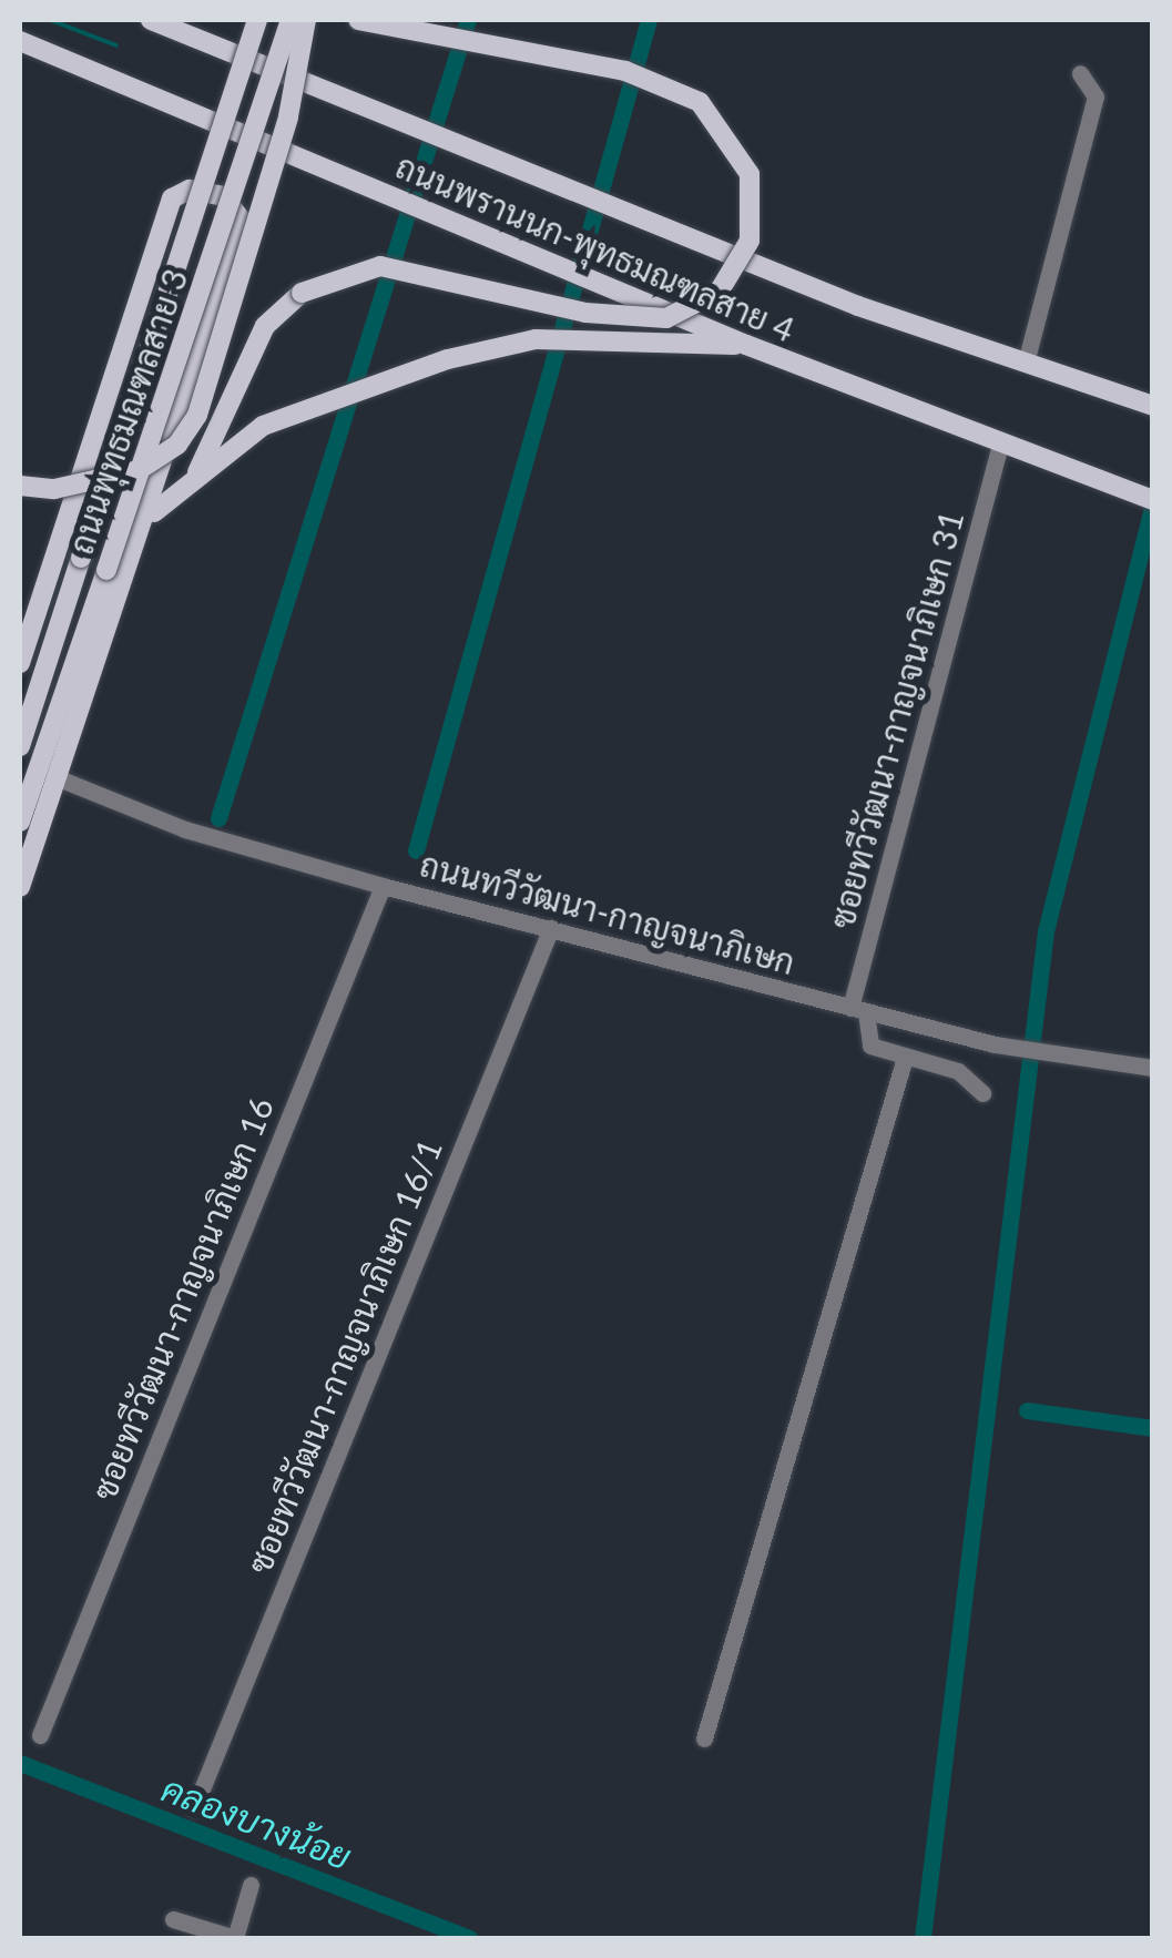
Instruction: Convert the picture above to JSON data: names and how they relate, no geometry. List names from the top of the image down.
{
  "streets": {
    "main road": ["ถนนพรานนก-พุทธมณฑลสาย 4", "ถนนพุทธมณฑลสาย 3"],
    "street": [
      "ซอยทวีวัฒนา-กาญจนาภิเษก 31",
      "ถนนทวีวัฒนา-กาญจนาภิเษก",
      "ซอยทวีวัฒนา-กาญจนาภิเษก 16",
      "ซอยทวีวัฒนา-กาญจนาภิเษก 16/1"
    ]
  },
  "crossings": [
    ["ถนนพรานนก-พุทธมณฑลสาย 4", "ซอยทวีวัฒนา-กาญจนาภิเษก 31"],
    ["ซอยทวีวัฒนา-กาญจนาภิเษก 31", "ถนนทวีวัฒนา-กาญจนาภิเษก"],
    ["ถนนทวีวัฒนา-กาญจนาภิเษก", "ซอยทวีวัฒนา-กาญจนาภิเษก 16"],
    ["ถนนทวีวัฒนา-กาญจนาภิเษก", "ซอยทวีวัฒนา-กาญจนาภิเษก 16/1"]
  ],
  "water": ["คลองบางน้อย"]
}
